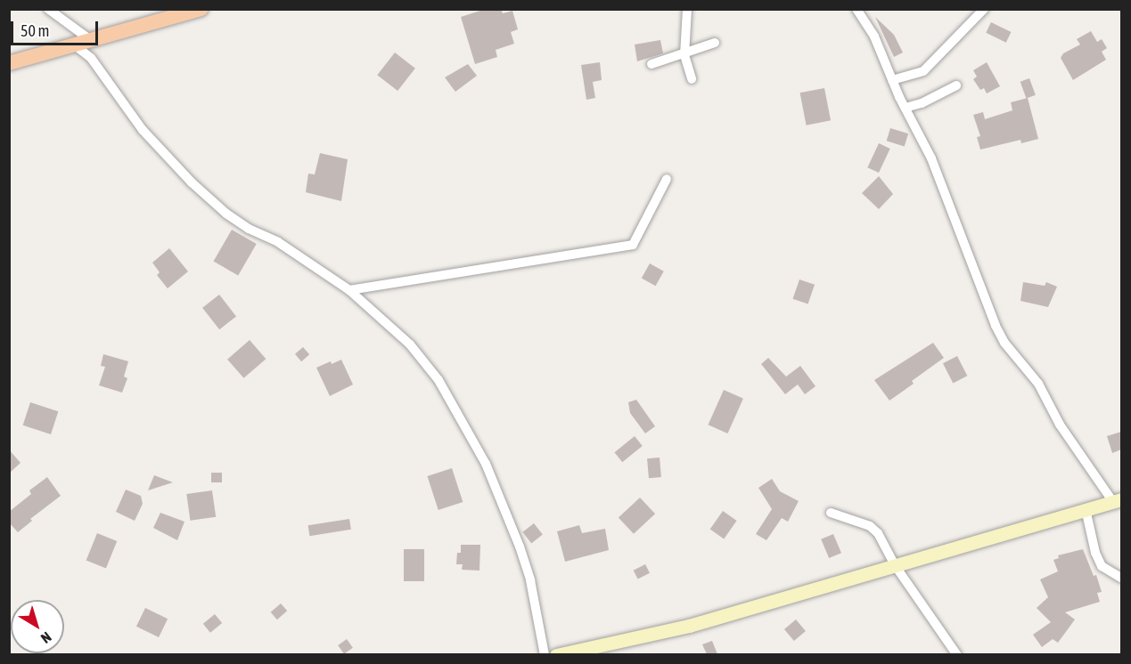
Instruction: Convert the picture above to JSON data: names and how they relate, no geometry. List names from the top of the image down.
{
  "scale_bar": "50 m",
  "north": "bottom right"
}
